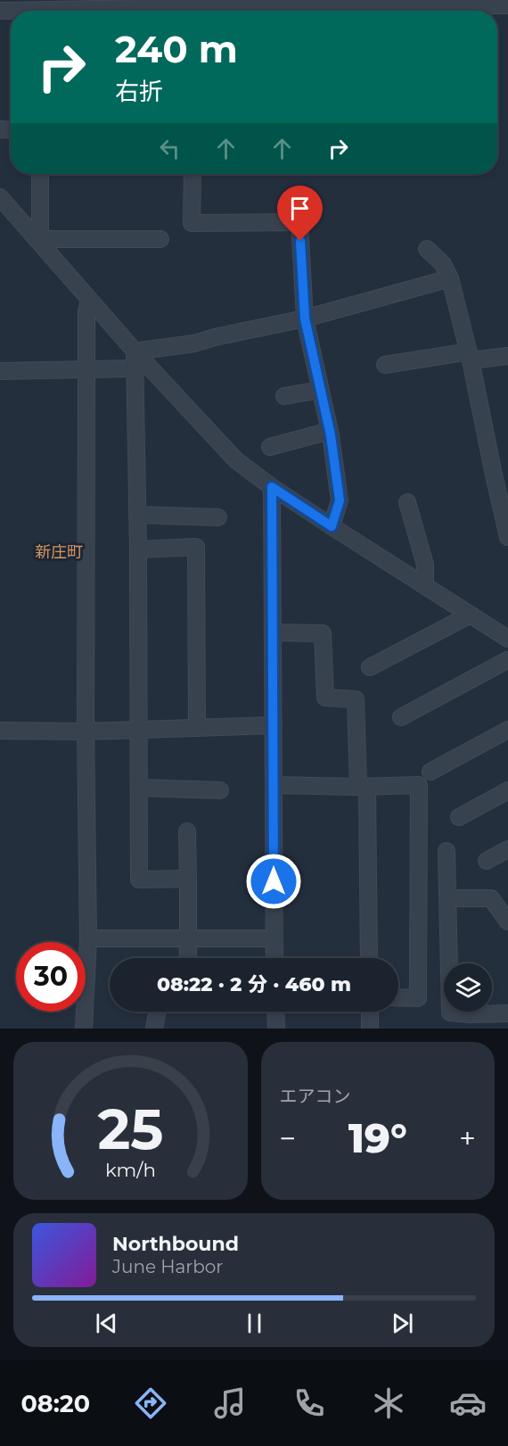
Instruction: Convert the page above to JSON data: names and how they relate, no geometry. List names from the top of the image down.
{
  "districts": ["新庄町"],
  "page": {
    "turn": ["240 m", "右折"],
    "limit": "30",
    "trip": "08:22 · 2 分 · 460 m",
    "tile": "エアコン",
    "heat": ["−", "19°", "+"],
    "song": ["Northbound", "June Harbor"],
    "tabs": "08:20",
    "gauge": ["25", "km/h"]
  }
}
